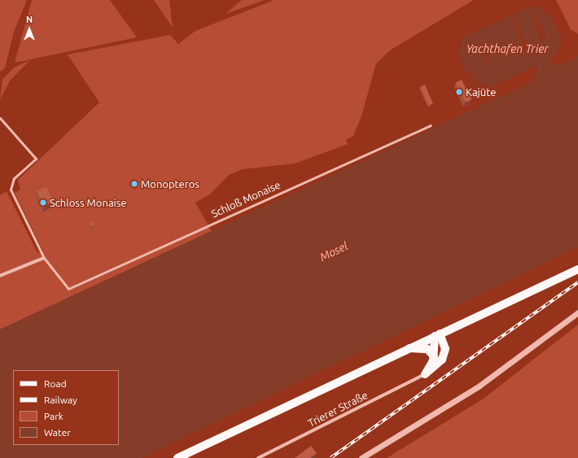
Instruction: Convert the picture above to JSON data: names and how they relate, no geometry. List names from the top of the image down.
{
  "streets": {
    "street": ["Trierer Straße"],
    "lane": ["Schloß Monaise"]
  },
  "water": ["Yachthafen Trier", "Mosel"],
  "places": ["Kajüte", "Monopteros", "Schloss Monaise"],
  "legend": [
    "Road",
    "Railway",
    "Park",
    "Water"
  ],
  "north": "top"
}
